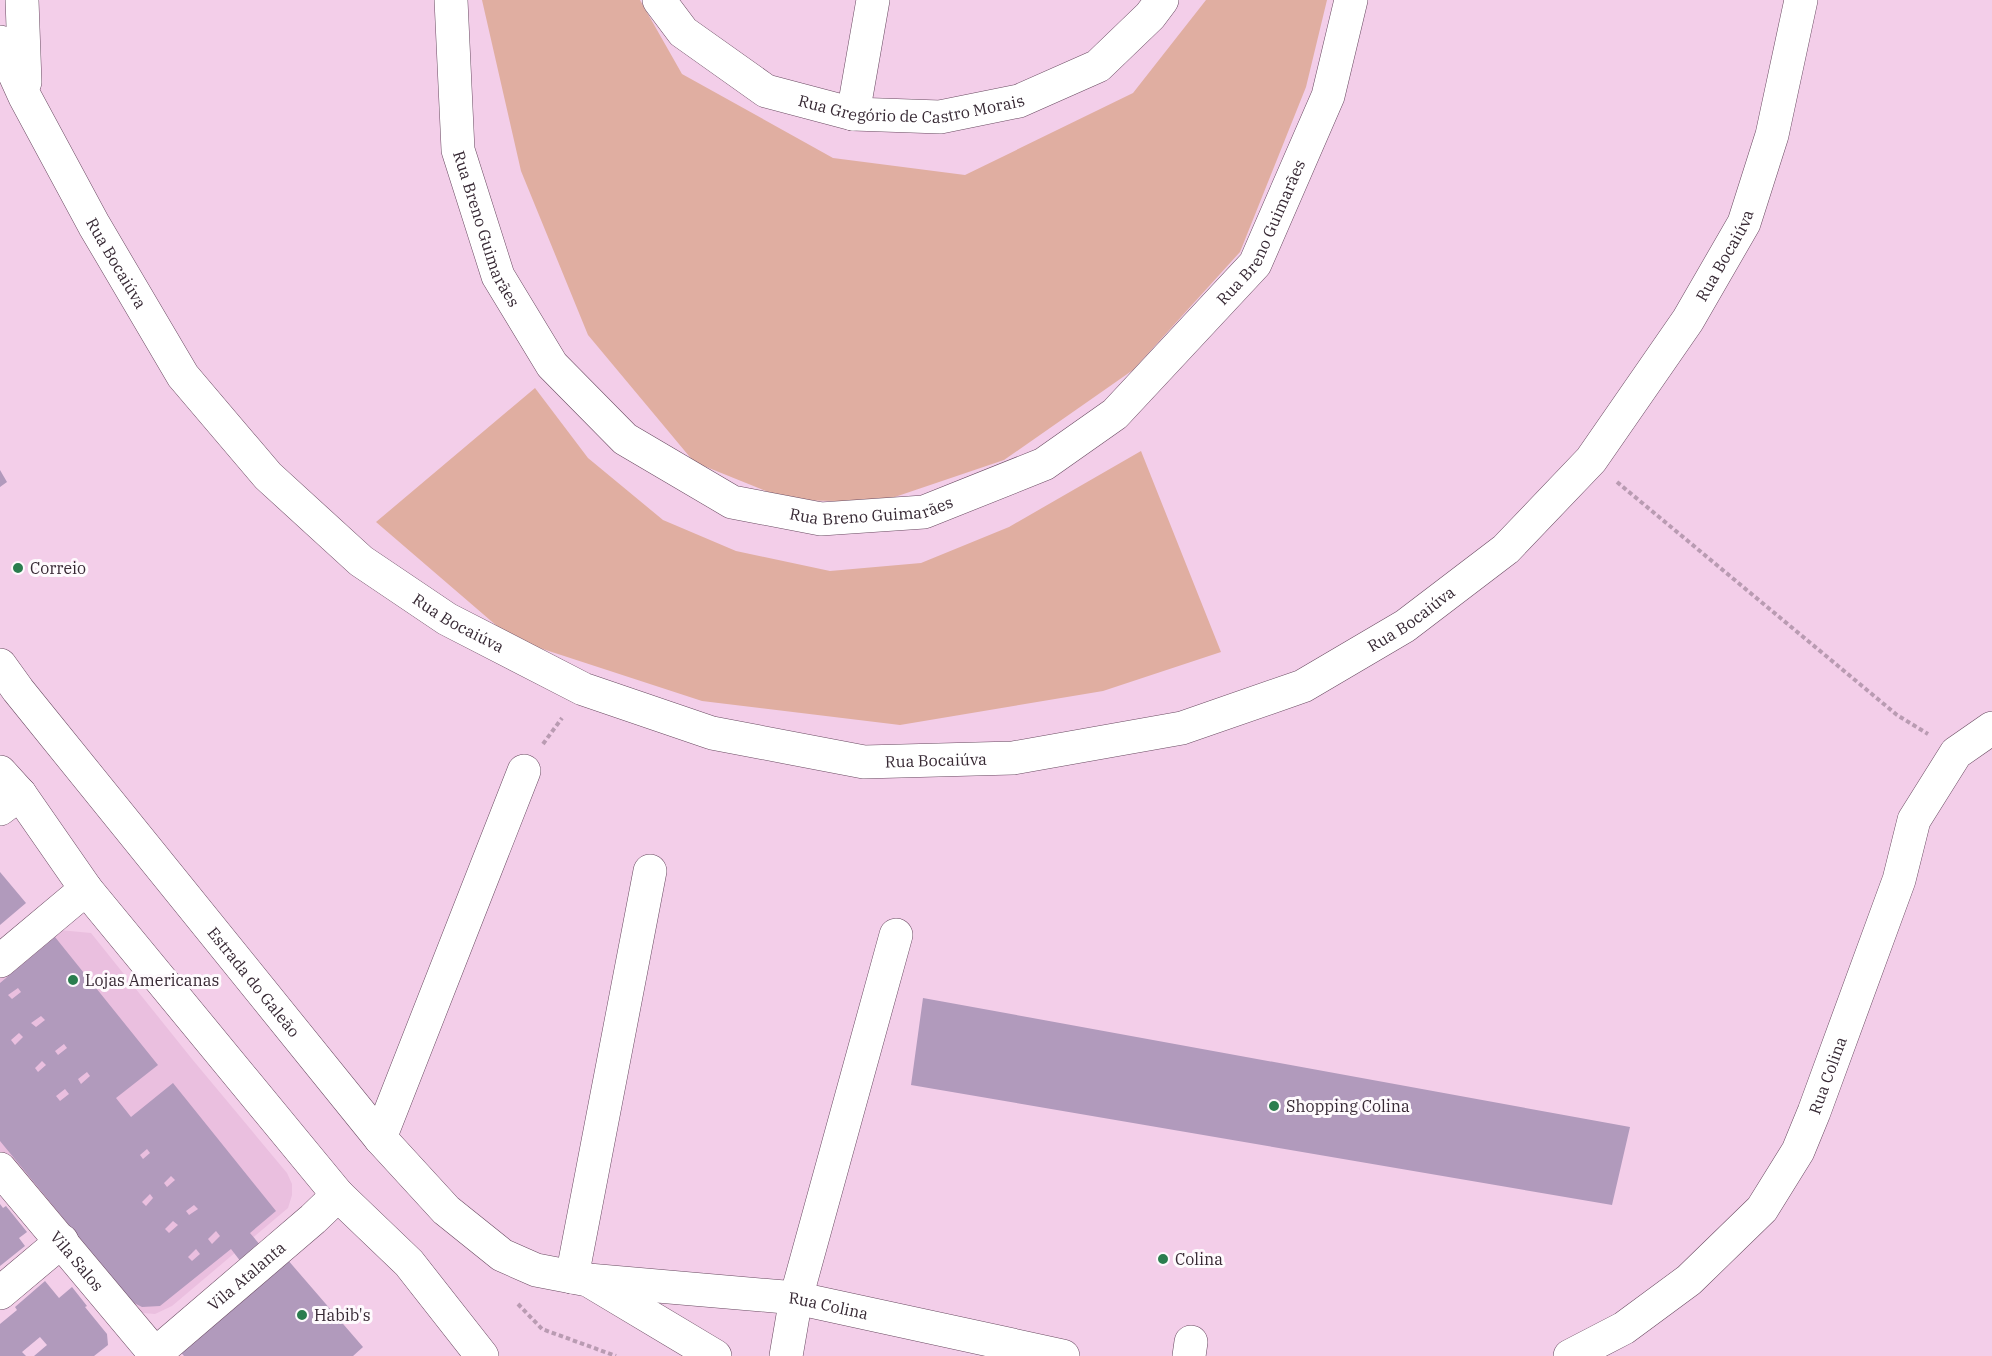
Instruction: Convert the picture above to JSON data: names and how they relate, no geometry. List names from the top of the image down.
{
  "streets": {
    "street": [
      "Rua Gregório de Castro Morais",
      "Rua Breno Guimarães",
      "Rua Bocaiúva",
      "Estrada do Galeão",
      "Rua Colina",
      "Vila Salos",
      "Vila Atalanta"
    ]
  },
  "crossings": [
    ["Estrada do Galeão", "Rua Colina"],
    ["Vila Salos", "Vila Atalanta"]
  ],
  "places": [
    "Correio",
    "Lojas Americanas",
    "Shopping Colina",
    "Colina",
    "Habib's"
  ]
}
